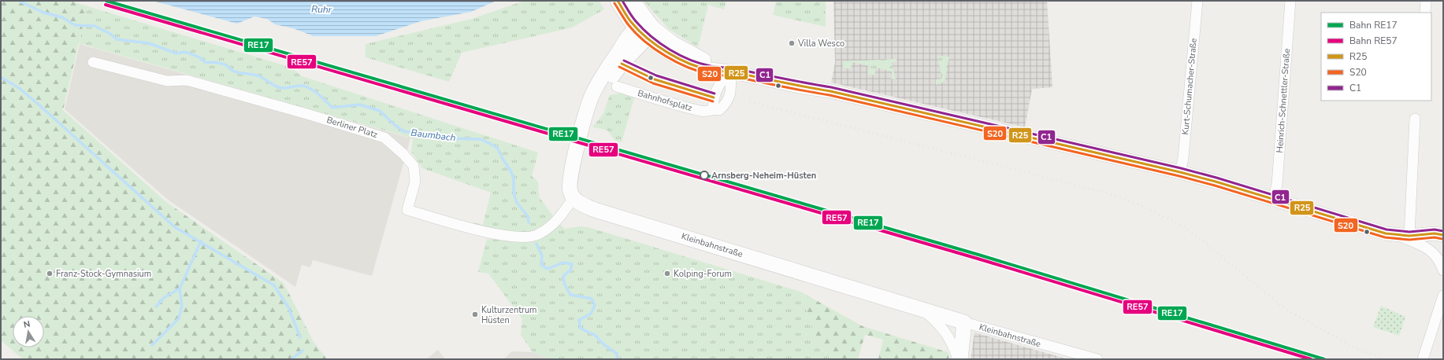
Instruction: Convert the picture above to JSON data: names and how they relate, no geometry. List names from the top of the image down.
{
  "streets": {
    "main road": ["Kleinbahnstraße"],
    "street": [
      "Kurt-Schumacher-Straße",
      "Bahnhofsplatz",
      "Heinrich-Schnettler-Straße",
      "Berliner Platz"
    ]
  },
  "crossings": [
    ["Berliner Platz", "Kleinbahnstraße"]
  ],
  "water": ["Ruhr", "Baumbach"],
  "places": [
    "Villa Wesco",
    "Arnsberg-Neheim-Hüsten",
    "Franz-Stock-Gymnasium",
    "Kolping-Forum",
    "Kulturzentrum Hüsten"
  ],
  "lines": [
    "rail line RE17",
    "transit line R25",
    "transit line C1",
    "transit line S20",
    "rail line RE57"
  ],
  "legend": [
    "Bahn RE17",
    "Bahn RE57",
    "R25",
    "S20",
    "C1"
  ],
  "north": "top"
}
